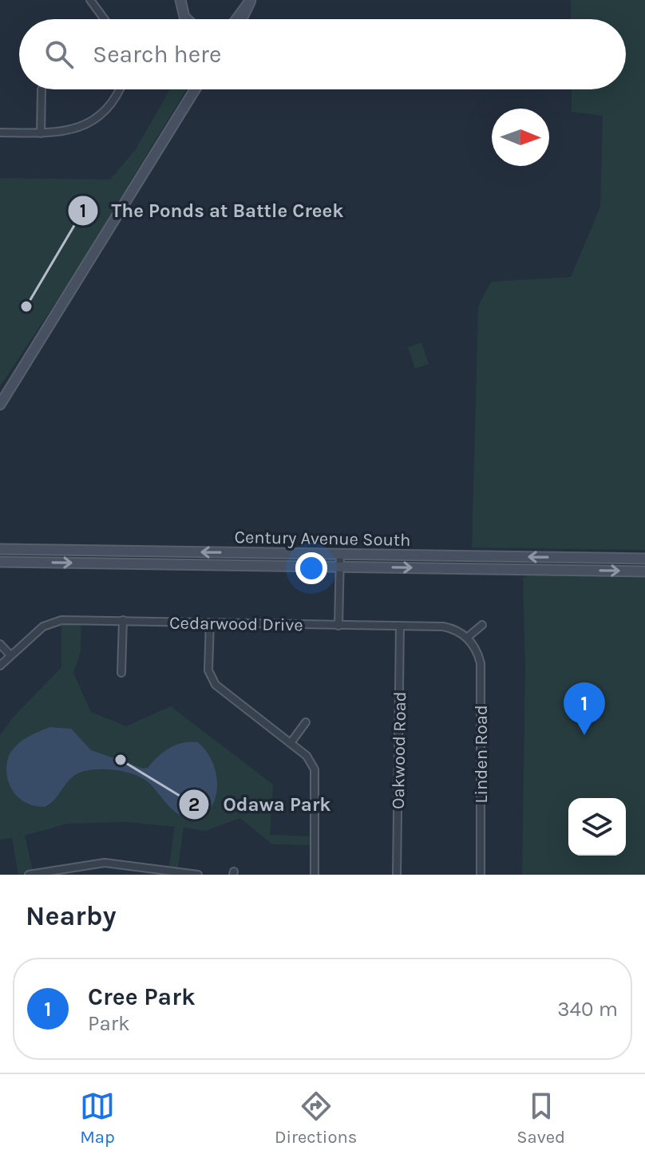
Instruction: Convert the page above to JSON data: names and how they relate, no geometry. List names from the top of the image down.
{
  "streets": {
    "main road": ["Century Avenue South"],
    "street": ["Cedarwood Drive", "Oakwood Road", "Linden Road"]
  },
  "crossings": [
    ["Cedarwood Drive", "Oakwood Road"],
    ["Cedarwood Drive", "Linden Road"]
  ],
  "places": ["The Ponds at Battle Creek", "Odawa Park"],
  "north": "right",
  "page": {
    "search": "Search here",
    "pins": "1",
    "heading": "Nearby",
    "list": [
      {
        "mark": "1",
        "name": "Cree Park",
        "note": "Park",
        "value": "340 m"
      }
    ],
    "nav": ["Map", "Directions", "Saved"]
  }
}
